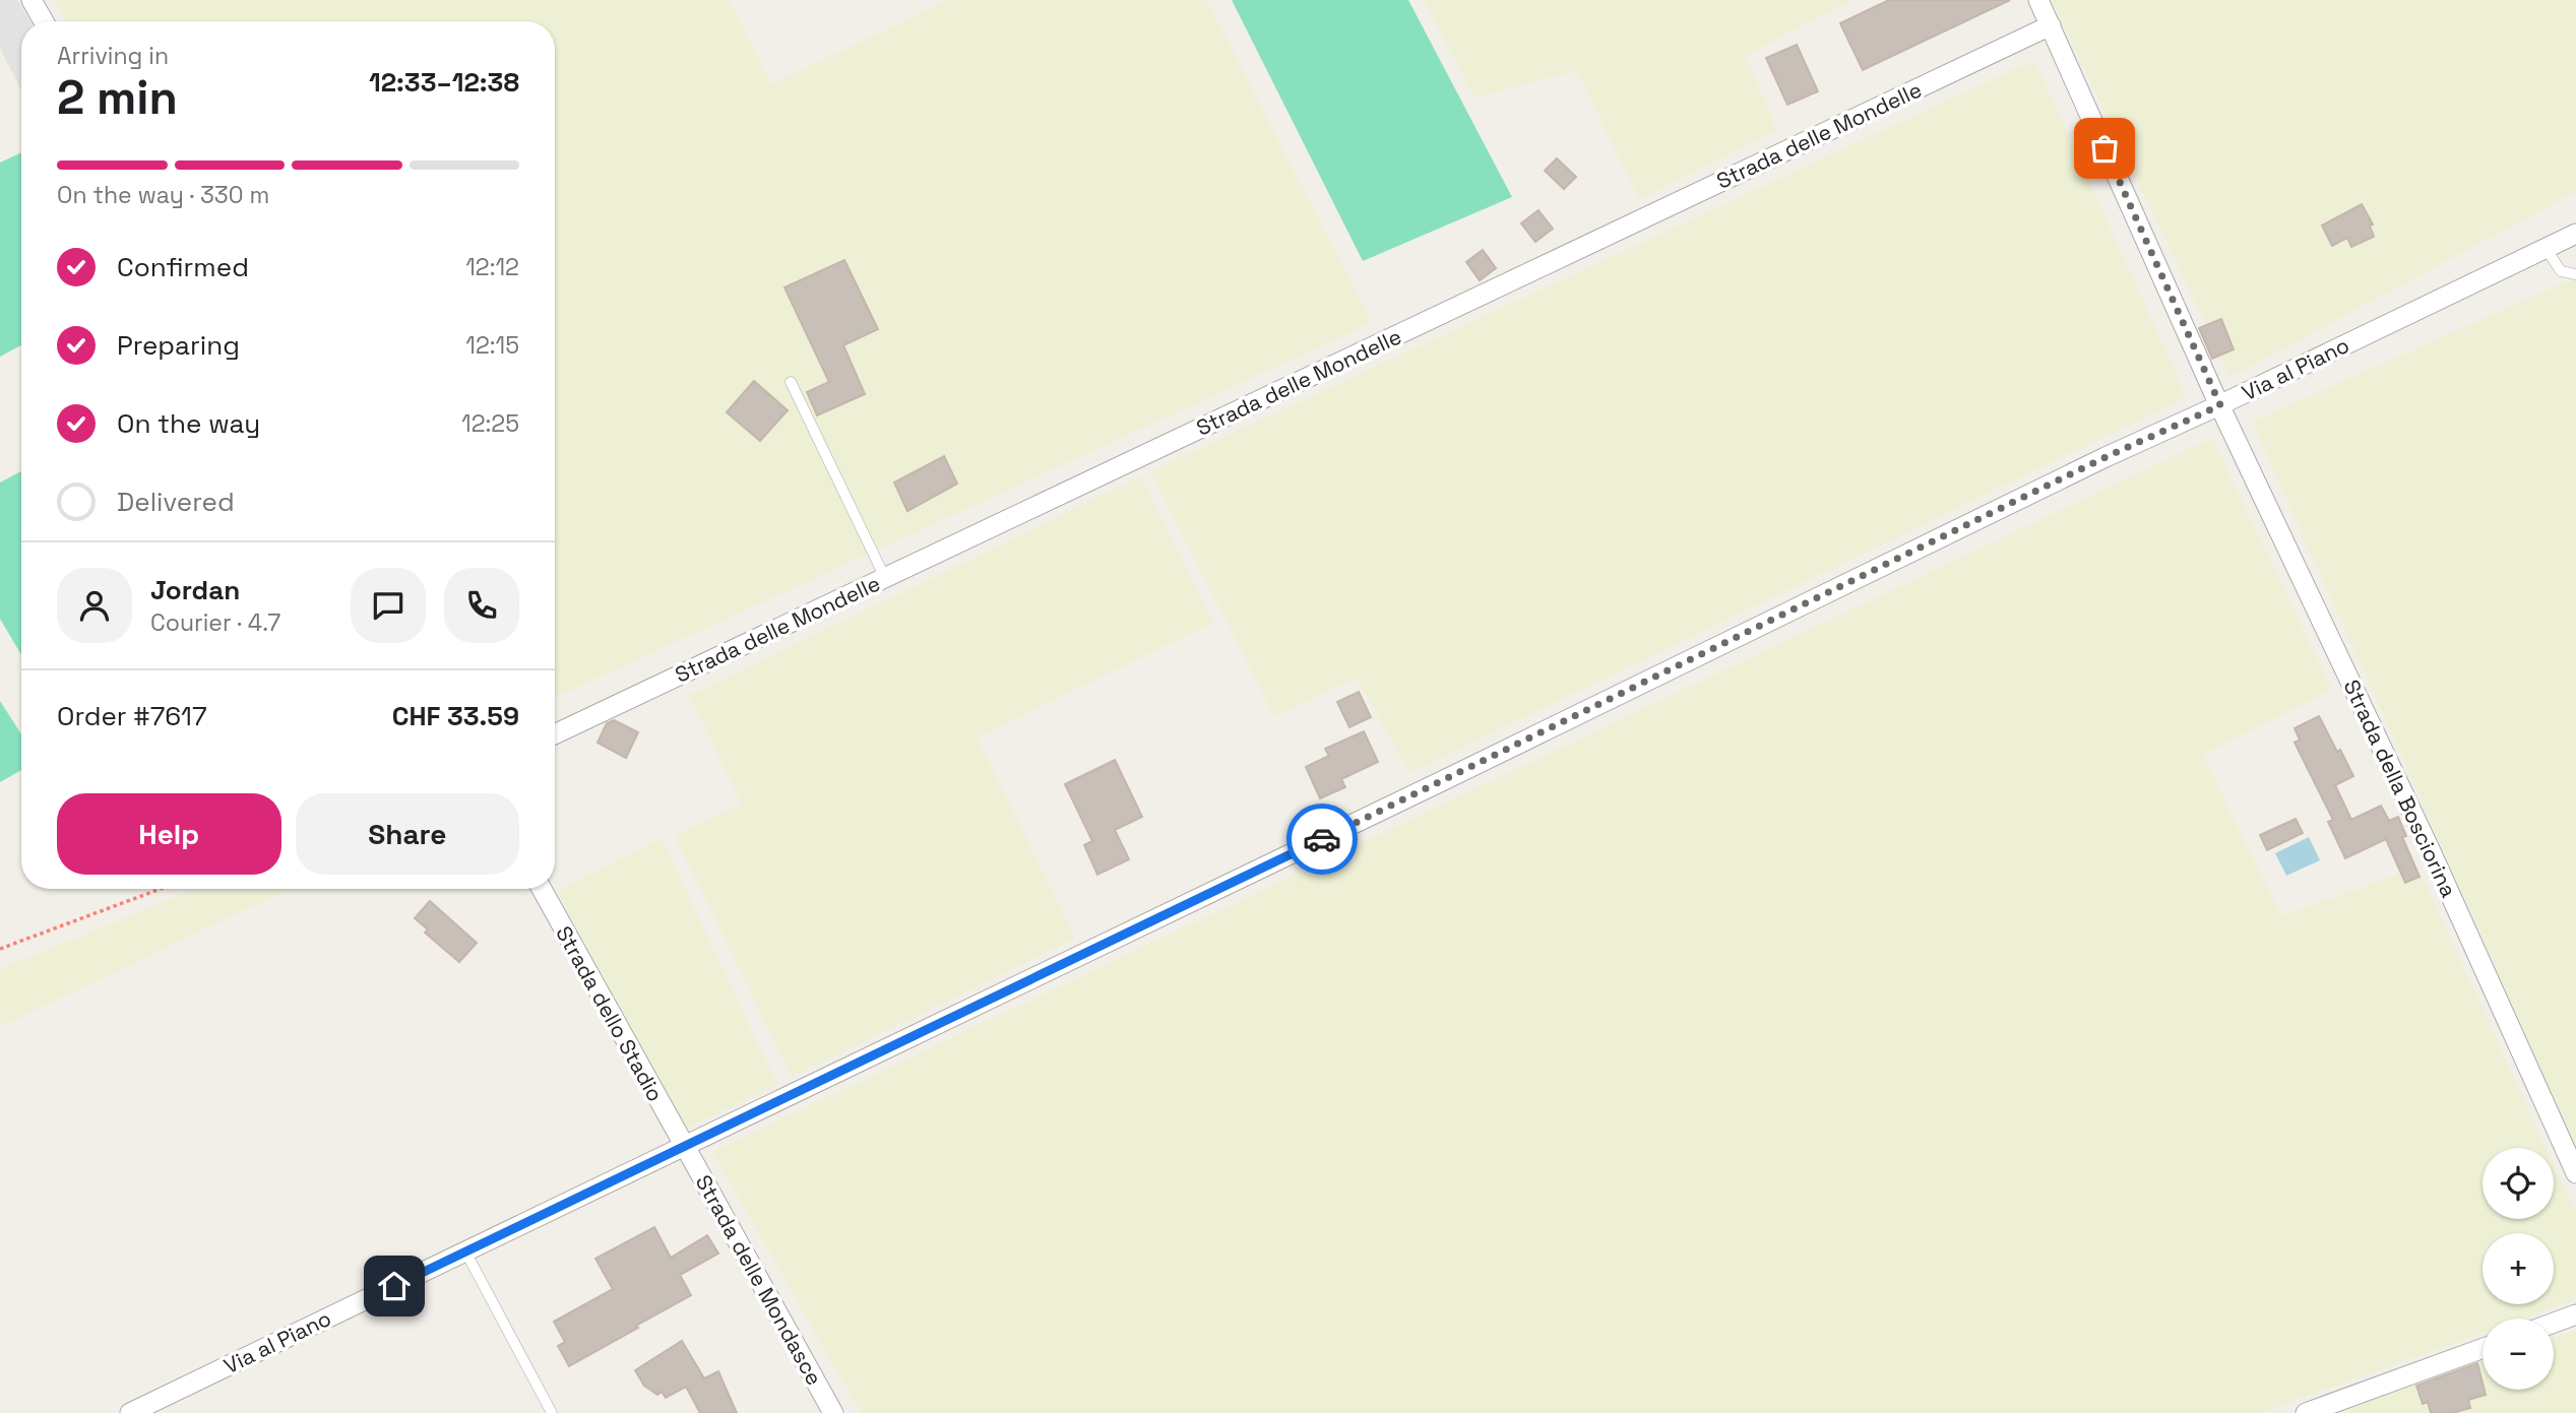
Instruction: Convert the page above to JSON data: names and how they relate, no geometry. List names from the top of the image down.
{
  "streets": {
    "street": [
      "Strada delle Mondelle",
      "Via al Piano",
      "Strada della Bosciorina",
      "Strada dello Stadio",
      "Strada delle Mondasce"
    ]
  },
  "crossings": [
    ["Strada delle Mondelle", "Strada della Bosciorina"],
    ["Via al Piano", "Strada della Bosciorina"],
    ["Via al Piano", "Strada dello Stadio"],
    ["Via al Piano", "Strada delle Mondasce"],
    ["Strada dello Stadio", "Strada delle Mondasce"]
  ],
  "page": {
    "heading": ["2 min", "Arriving in", "12:33–12:38"],
    "panel": [
      "Jordan",
      "Courier · 4.7",
      "Order #7617",
      "CHF 33.59"
    ],
    "bar": "On the way · 330 m",
    "list": [
      ["Confirmed", "12:12"],
      ["Preparing", "12:15"],
      ["On the way", "12:25"],
      "Delivered"
    ],
    "buttons": ["Help", "Share"],
    "map_buttons": ["+", "−"]
  }
}
